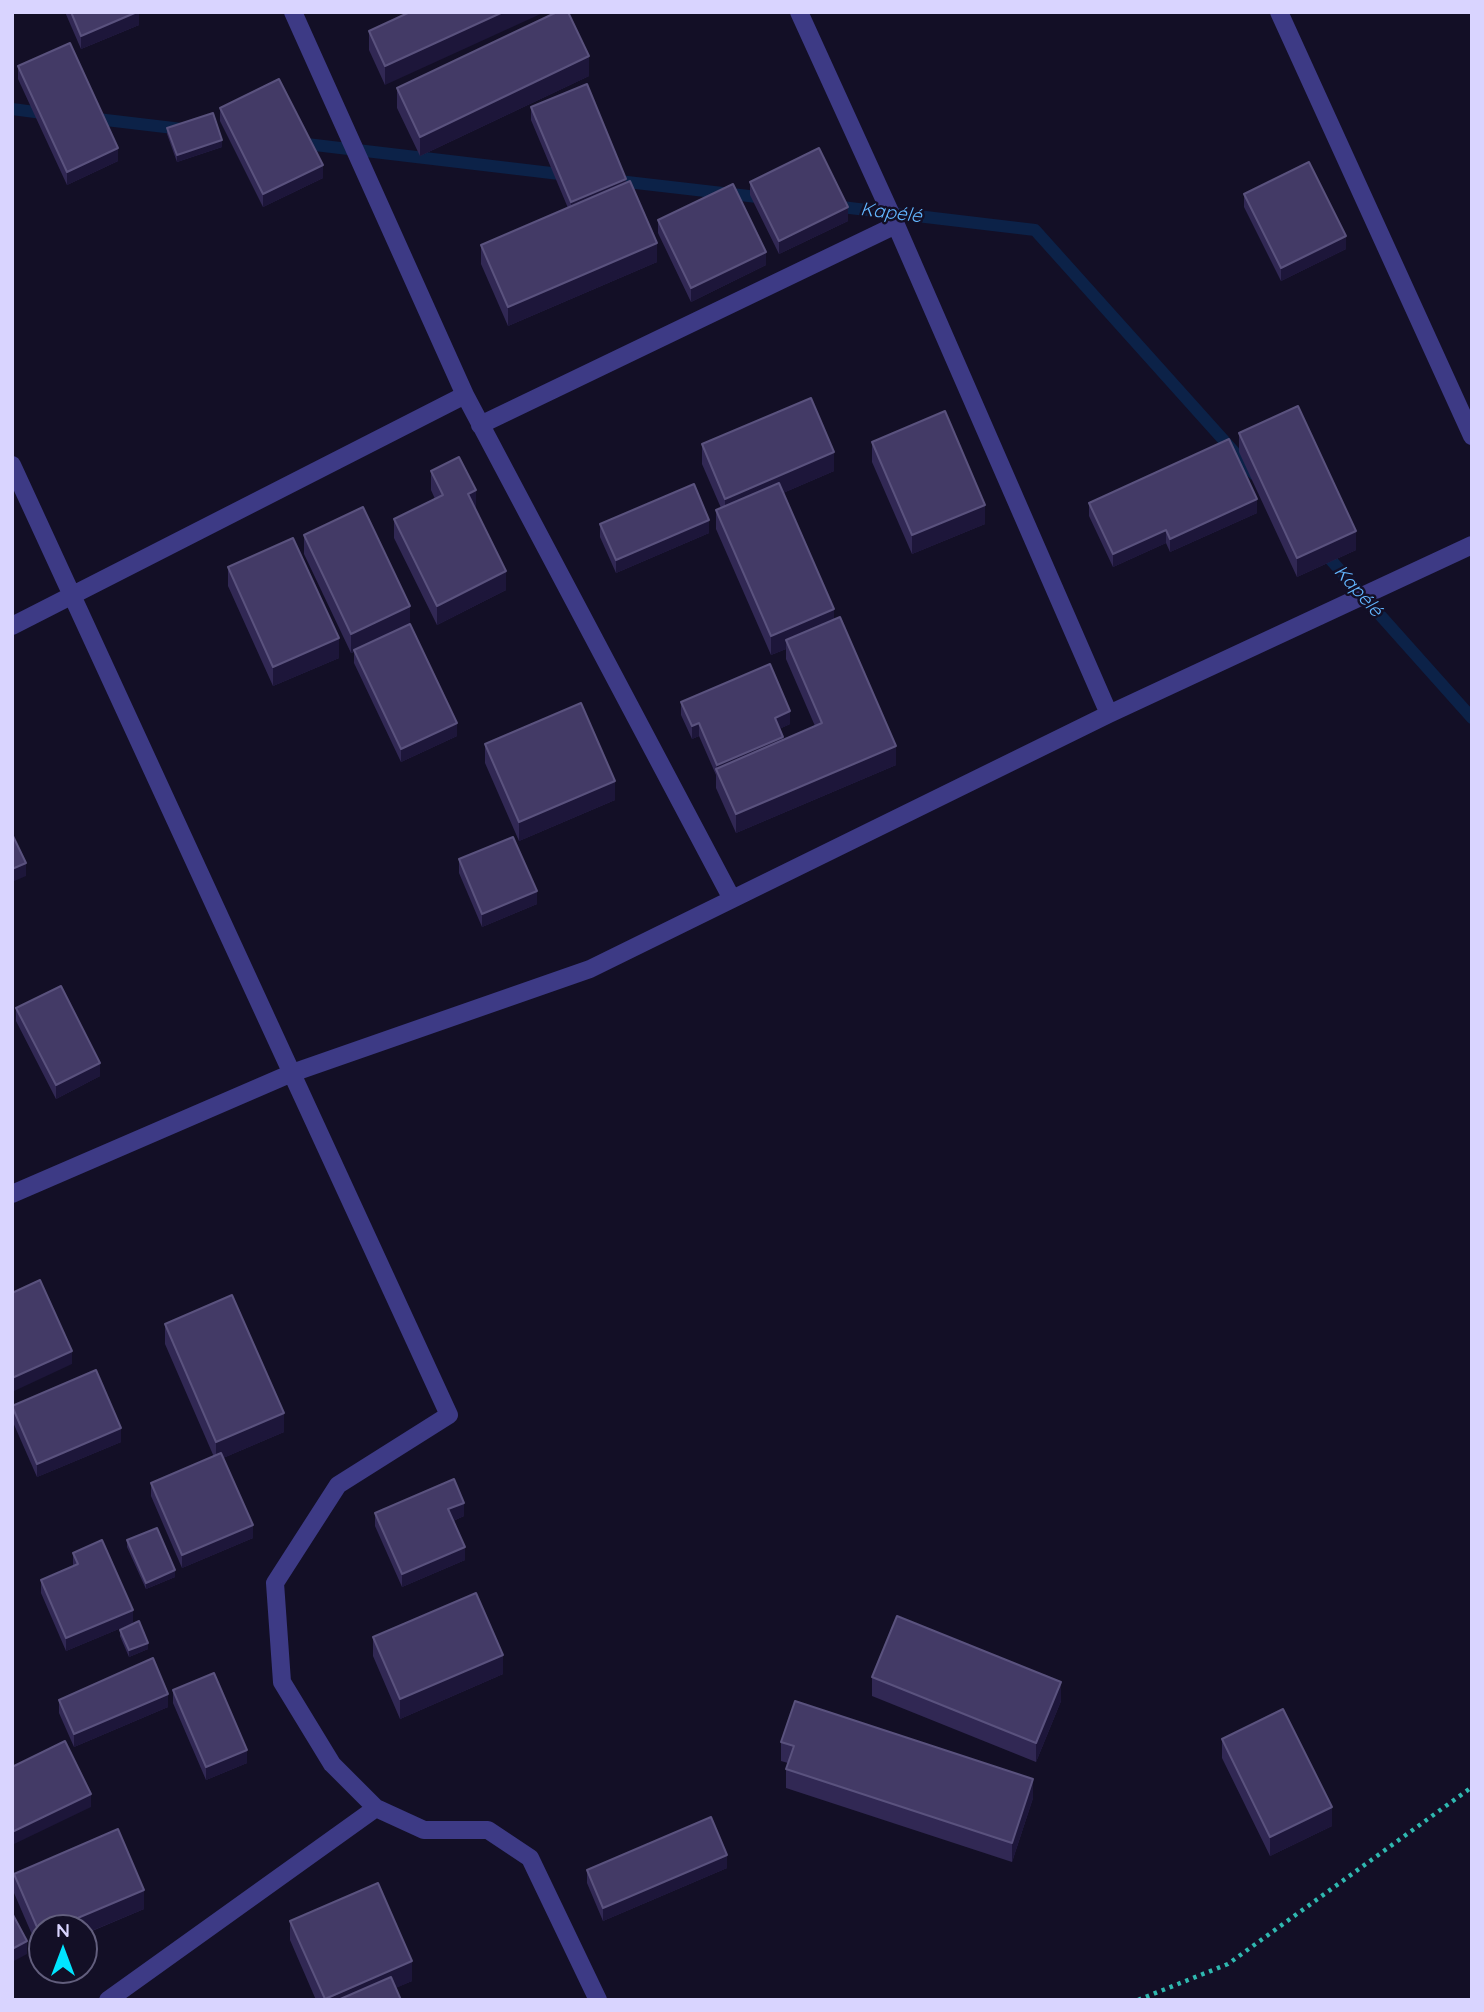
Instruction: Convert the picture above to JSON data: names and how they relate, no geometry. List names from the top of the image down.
{
  "water": ["Kapélé"],
  "north": "top"
}
